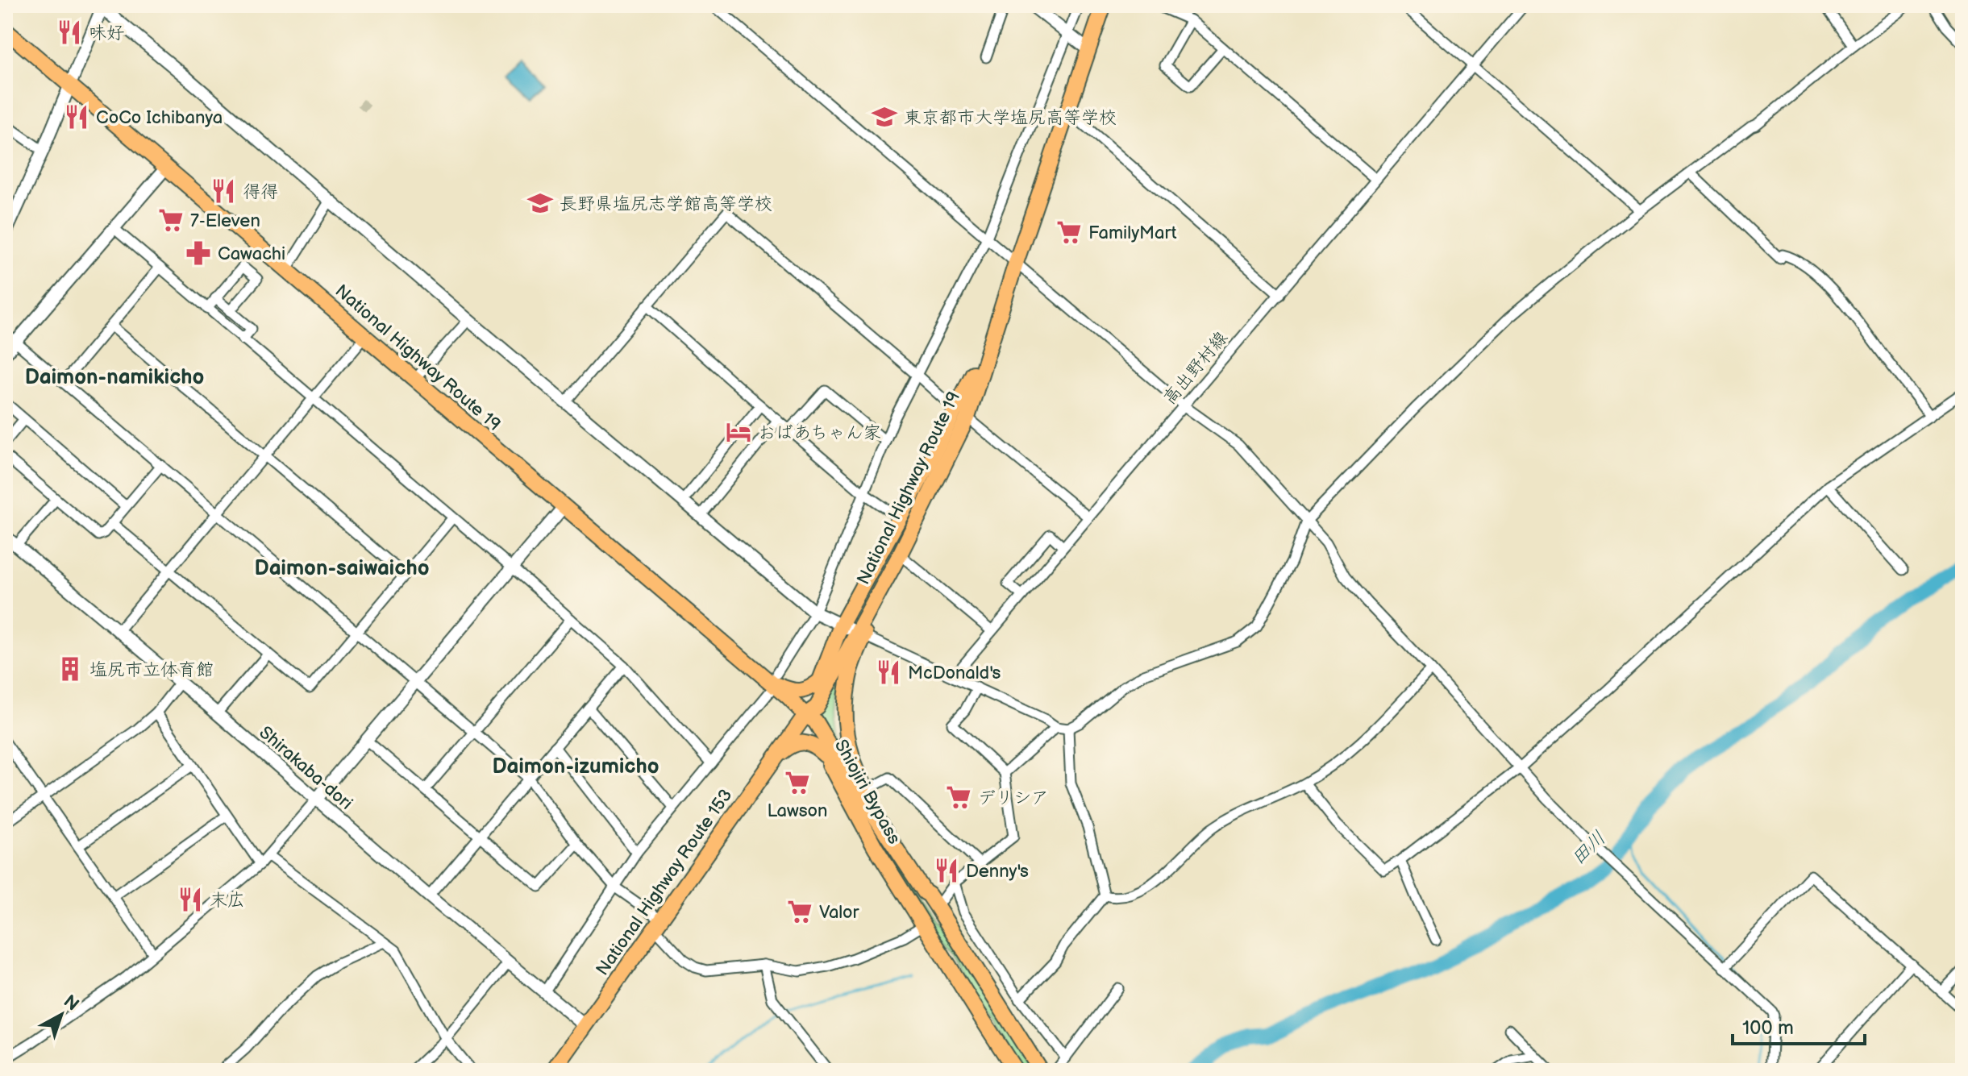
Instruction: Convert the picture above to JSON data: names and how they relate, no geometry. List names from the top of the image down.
{
  "streets": {
    "highway": ["National Highway Route 19", "Shiojiri Bypass", "National Highway Route 153"],
    "street": ["高出野村線", "Shirakaba-dori"]
  },
  "crossings": [
    ["National Highway Route 19", "Shiojiri Bypass"],
    ["National Highway Route 19", "National Highway Route 153"],
    ["Shirakaba-dori", "National Highway Route 153"],
    ["Shiojiri Bypass", "National Highway Route 153"]
  ],
  "districts": ["Daimon-namikicho", "Daimon-saiwaicho", "Daimon-izumicho"],
  "water": ["田川"],
  "places": {
    "restaurant": [
      "味好",
      "CoCo Ichibanya",
      "得得",
      "McDonald's",
      "Denny's",
      "末広"
    ],
    "school or university": ["東京都市大学塩尻高等学校", "長野県塩尻志学館高等学校"],
    "supermarket": [
      "7-Eleven",
      "FamilyMart",
      "Lawson",
      "デリシア",
      "Valor"
    ],
    "pharmacy": ["Cawachi"],
    "hotel": ["おばあちゃん家"],
    "building": ["塩尻市立体育館"]
  },
  "scale_bar": "100 m",
  "north": "top right"
}
